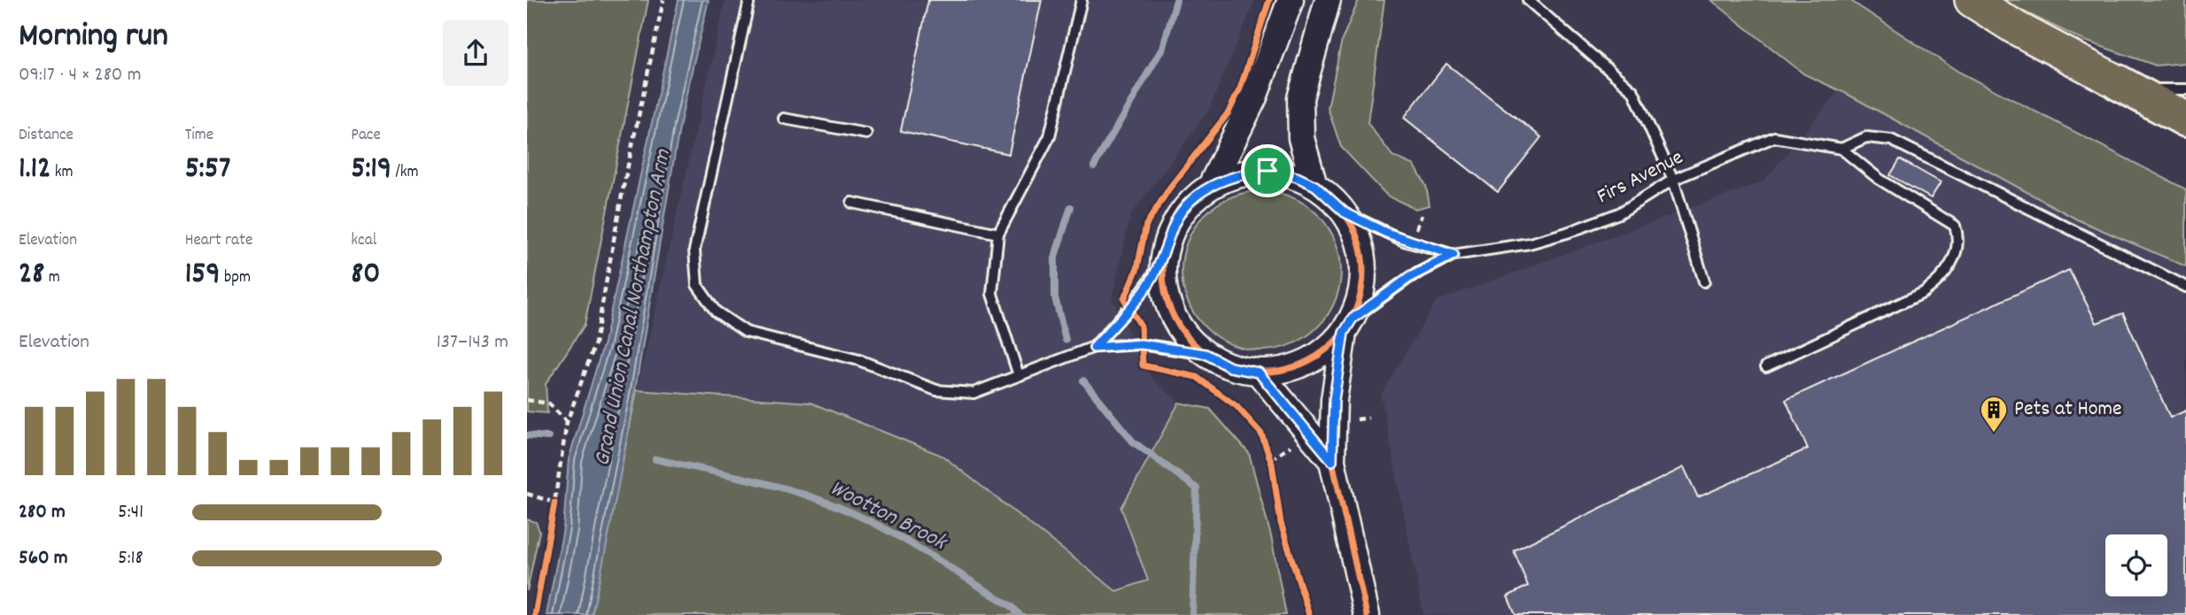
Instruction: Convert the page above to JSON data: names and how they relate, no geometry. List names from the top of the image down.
{
  "streets": {
    "lane": ["Firs Avenue"]
  },
  "water": ["Grand Union Canal Northampton Arm", "Wootton Brook"],
  "places": {
    "building": ["Pets at Home"]
  },
  "page": {
    "heading": ["Morning run", "09:17 · 4 × 280 m"],
    "stats": [
      ["Distance", "1.12 km"],
      ["Time", "5:57"],
      ["Pace", "5:19 /km"],
      ["Elevation", "28 m"],
      ["Heart rate", "159 bpm"],
      ["kcal", "80"]
    ],
    "chart": ["Elevation", "137–143 m"],
    "list": [
      {
        "name": "280 m",
        "note": "5:41"
      },
      {
        "name": "560 m",
        "note": "5:18"
      }
    ]
  }
}
